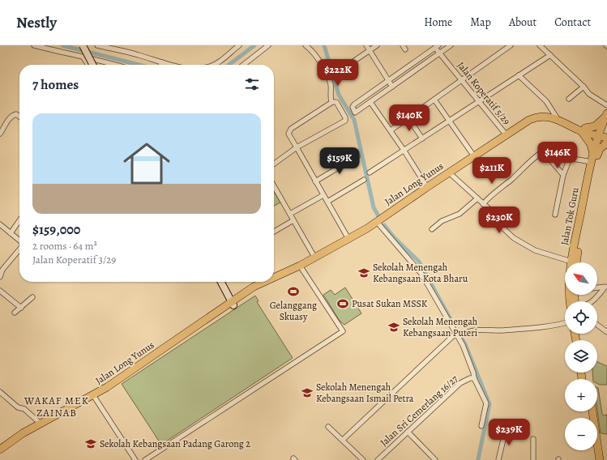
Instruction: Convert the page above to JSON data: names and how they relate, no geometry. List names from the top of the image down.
{
  "streets": {
    "main road": ["Jalan Long Yunus", "Jalan Tok Guru"],
    "street": ["Jalan Koperatif 5/29", "Jalan Sri Cemerlang 16/27"]
  },
  "crossings": [
    ["Jalan Koperatif 5/29", "Jalan Long Yunus"],
    ["Jalan Long Yunus", "Jalan Tok Guru"]
  ],
  "districts": ["WAKAF MEK ZAINAB"],
  "places": {
    "school or university": [
      "Sekolah Menengah Kebangsaan Kota Bharu",
      "Sekolah Menengah Kebangsaan Puteri",
      "Sekolah Menengah Kebangsaan Ismail Petra",
      "Sekolah Kebangsaan Padang Garong 2"
    ],
    "sports": ["Gelanggang Skuasy", "Pusat Sukan MSSK"]
  },
  "north": "top left",
  "page": {
    "header": "Nestly",
    "nav": [
      "Home",
      "Map",
      "About",
      "Contact"
    ],
    "price": [
      "$222K",
      "$140K",
      "$146K",
      "$159K",
      "$211K",
      "$230K",
      "$239K"
    ],
    "heading": "7 homes",
    "list": [
      {
        "name": "$159,000",
        "note": "2 rooms · 64 m² · Jalan Koperatif 3/29"
      }
    ],
    "map_buttons": ["+", "−"]
  }
}
